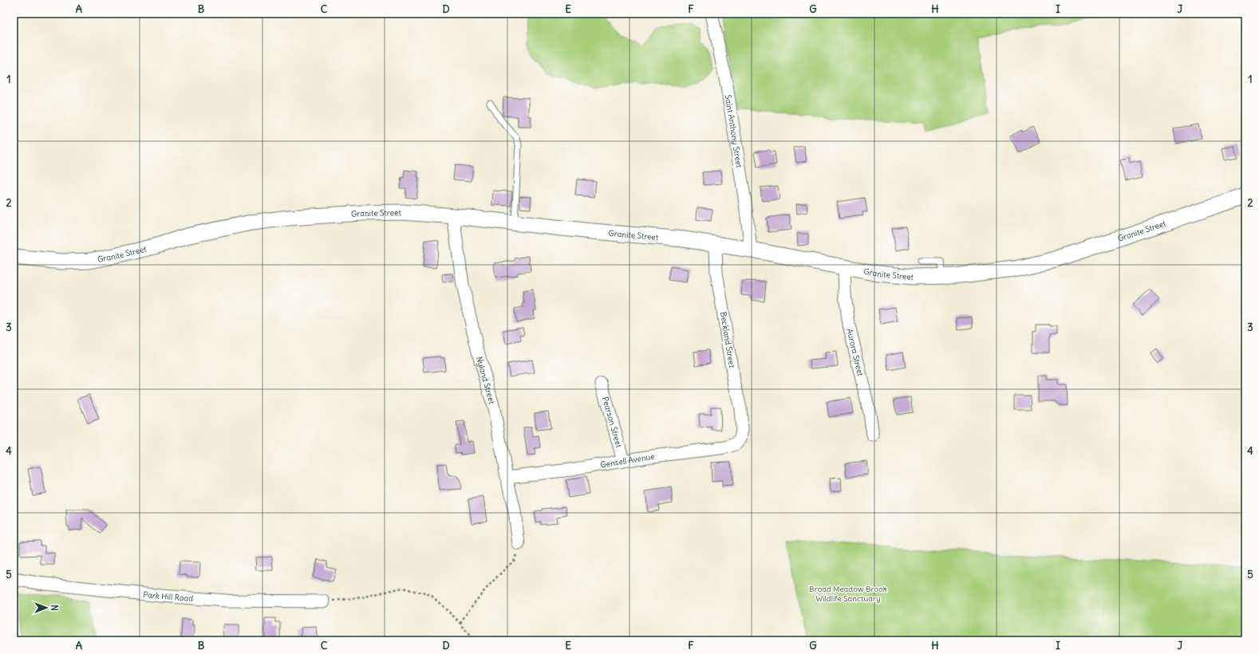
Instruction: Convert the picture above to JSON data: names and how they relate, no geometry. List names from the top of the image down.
{
  "streets": {
    "street": [
      "Saint Anthony Street",
      "Granite Street",
      "Beckland Street",
      "Aurora Street",
      "Nyland Street",
      "Pearson Street",
      "Gensell Avenue",
      "Park Hill Road"
    ]
  },
  "crossings": [
    ["Saint Anthony Street", "Granite Street"],
    ["Granite Street", "Beckland Street"],
    ["Granite Street", "Aurora Street"],
    ["Granite Street", "Nyland Street"],
    ["Beckland Street", "Gensell Avenue"],
    ["Nyland Street", "Gensell Avenue"],
    ["Pearson Street", "Gensell Avenue"]
  ],
  "parks": ["Broad Meadow Brook Wildlife Sanctuary"],
  "north": "right",
  "grid": {
    "columns": [
      "A",
      "B",
      "C",
      "D",
      "E",
      "F",
      "G",
      "H",
      "I",
      "J"
    ],
    "rows": [
      "1",
      "2",
      "3",
      "4",
      "5"
    ]
  }
}
